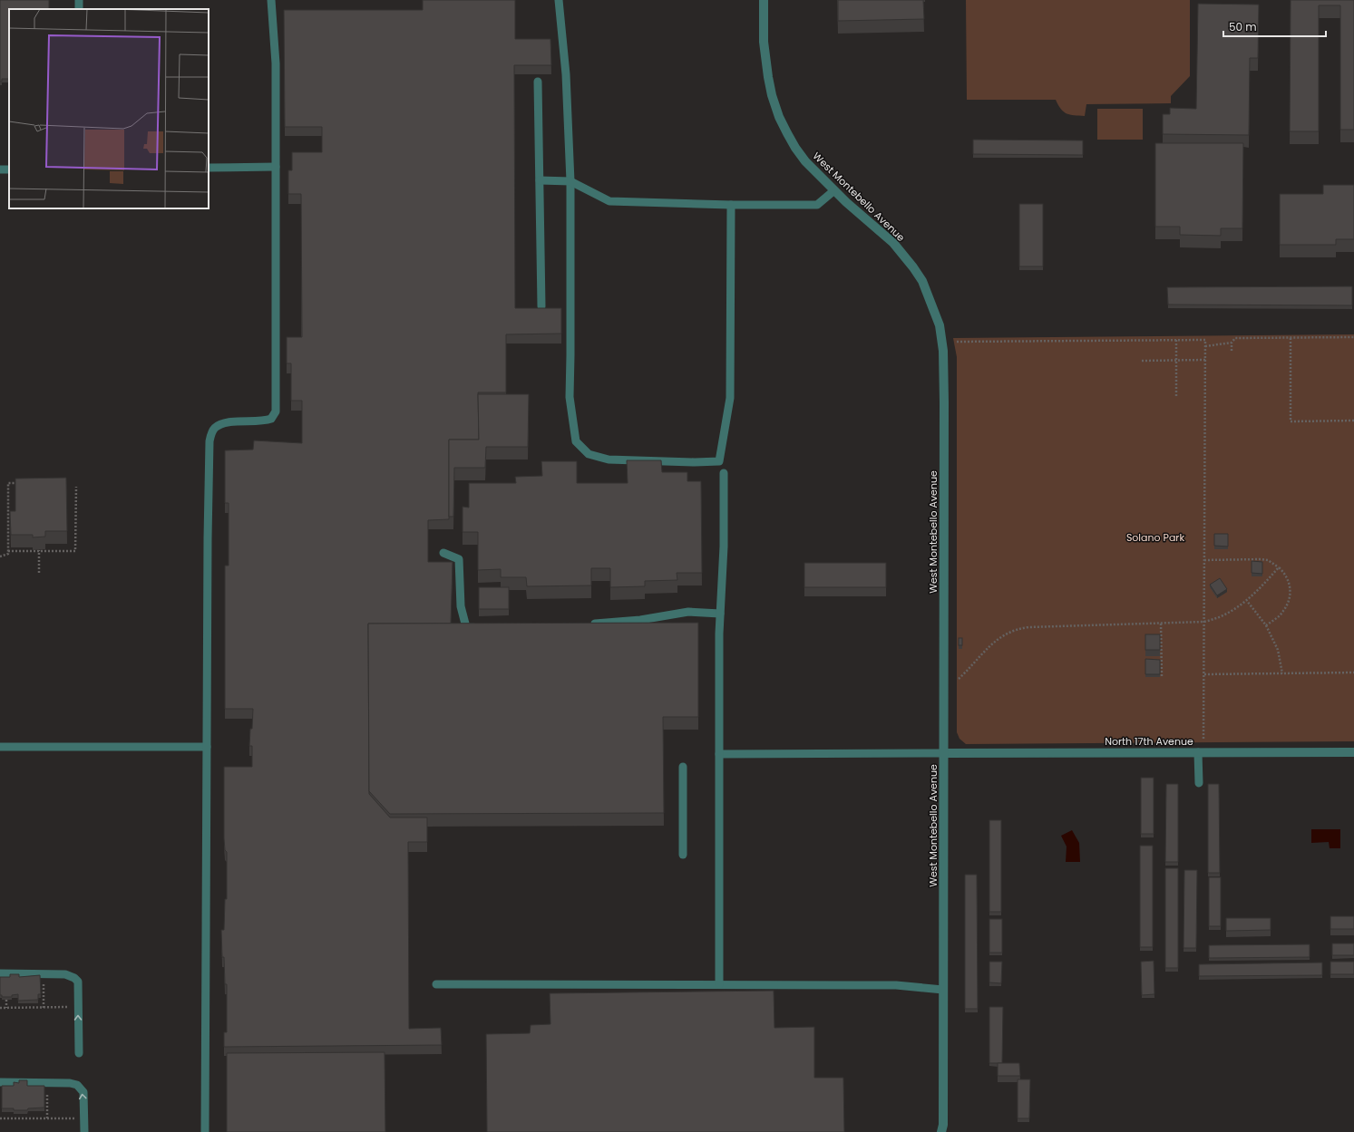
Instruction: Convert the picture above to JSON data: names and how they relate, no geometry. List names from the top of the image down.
{
  "streets": {
    "street": ["West Montebello Avenue", "North 17th Avenue"]
  },
  "crossings": [
    ["West Montebello Avenue", "North 17th Avenue"]
  ],
  "parks": ["Solano Park"],
  "scale_bar": "50 m"
}
